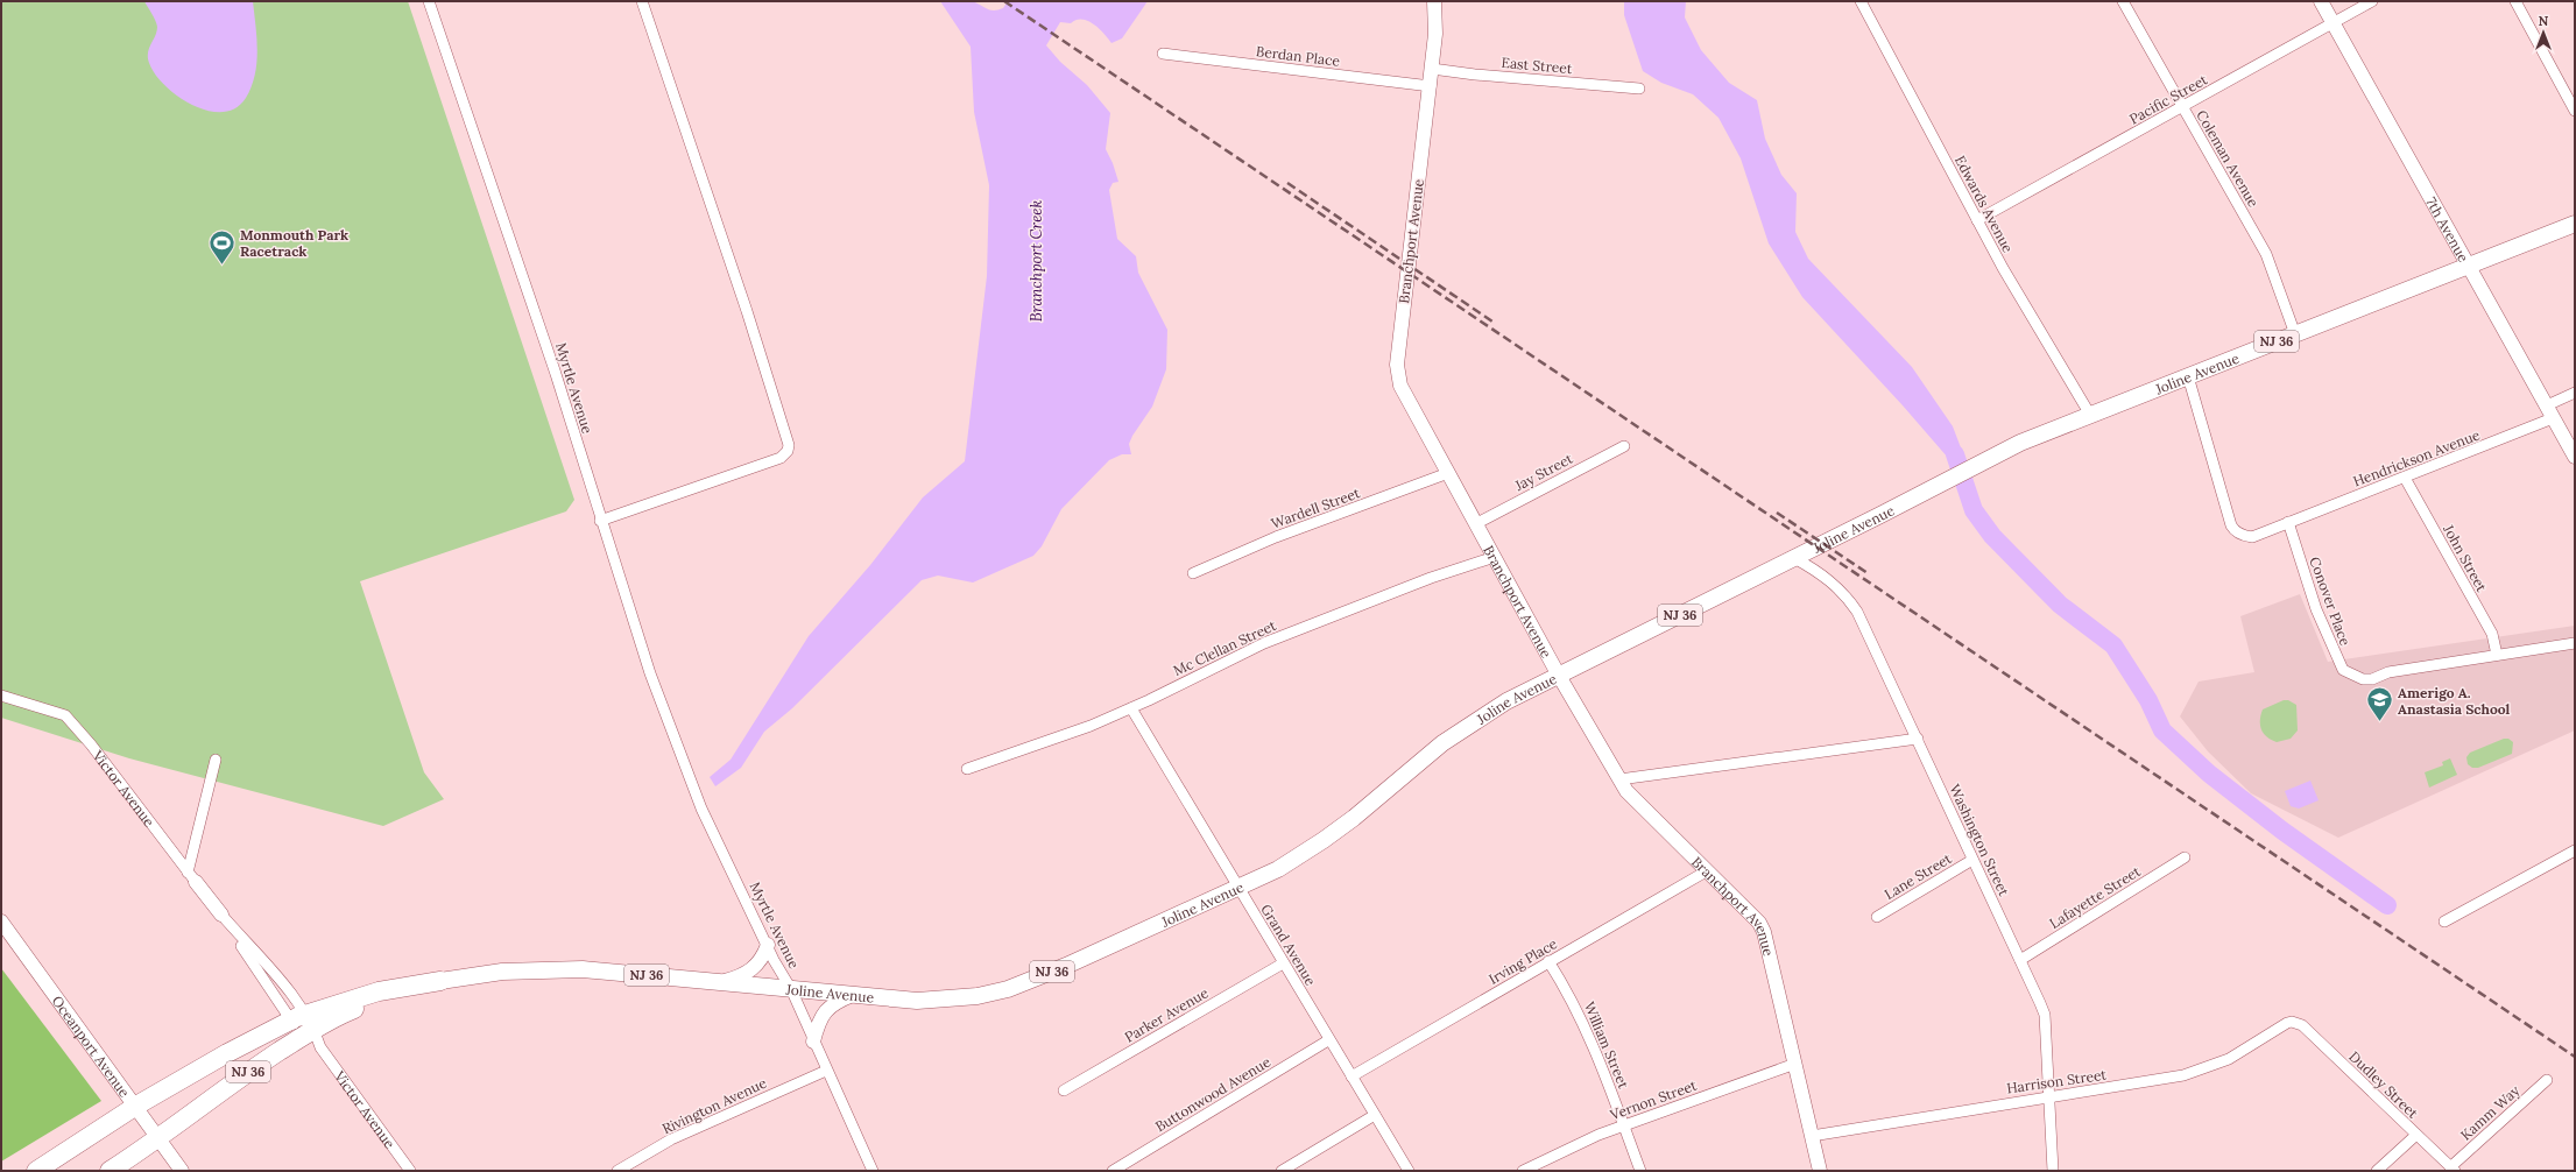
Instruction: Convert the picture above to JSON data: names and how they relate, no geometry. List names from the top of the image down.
{
  "streets": {
    "highway": ["NJ 36"],
    "main road": ["Joline Avenue"],
    "street": [
      "Berdan Place",
      "East Street",
      "Pacific Street",
      "Coleman Avenue",
      "Edwards Avenue",
      "7th Avenue",
      "Branchport Avenue",
      "Myrtle Avenue",
      "Hendrickson Avenue",
      "Jay Street",
      "Wardell Street",
      "John Street",
      "Conover Place",
      "Mc Clellan Street",
      "Victor Avenue",
      "Washington Street",
      "Lane Street",
      "Lafayette Street",
      "Grand Avenue",
      "Irving Place",
      "Parker Avenue",
      "William Street",
      "Oceanport Avenue",
      "Harrison Street",
      "Dudley Street",
      "Buttonwood Avenue",
      "Vernon Street",
      "Rivington Avenue",
      "Kamm Way"
    ]
  },
  "crossings": [
    ["Berdan Place", "Branchport Avenue"],
    ["East Street", "Branchport Avenue"],
    ["Pacific Street", "Coleman Avenue"],
    ["Pacific Street", "Edwards Avenue"],
    ["Pacific Street", "7th Avenue"],
    ["Coleman Avenue", "Joline Avenue"],
    ["Edwards Avenue", "Joline Avenue"],
    ["7th Avenue", "Joline Avenue"],
    ["7th Avenue", "Hendrickson Avenue"],
    ["Branchport Avenue", "Joline Avenue"],
    ["Branchport Avenue", "Jay Street"],
    ["Branchport Avenue", "Wardell Street"],
    ["Branchport Avenue", "Mc Clellan Street"],
    ["Branchport Avenue", "Irving Place"],
    ["Branchport Avenue", "Harrison Street"],
    ["Branchport Avenue", "Vernon Street"],
    ["NJ 36", "Joline Avenue"],
    ["NJ 36", "Victor Avenue"],
    ["NJ 36", "Oceanport Avenue"],
    ["Joline Avenue", "Myrtle Avenue"],
    ["Joline Avenue", "Washington Street"],
    ["Joline Avenue", "Grand Avenue"],
    ["Myrtle Avenue", "Rivington Avenue"],
    ["Hendrickson Avenue", "John Street"],
    ["Hendrickson Avenue", "Conover Place"],
    ["John Street", "Conover Place"],
    ["Mc Clellan Street", "Grand Avenue"],
    ["Washington Street", "Lane Street"],
    ["Washington Street", "Lafayette Street"],
    ["Washington Street", "Harrison Street"],
    ["Grand Avenue", "Irving Place"],
    ["Grand Avenue", "Parker Avenue"],
    ["Grand Avenue", "Buttonwood Avenue"],
    ["Irving Place", "William Street"],
    ["William Street", "Vernon Street"],
    ["Harrison Street", "Dudley Street"],
    ["Dudley Street", "Kamm Way"]
  ],
  "water": ["Branchport Creek"],
  "places": {
    "sports": ["Monmouth Park Racetrack"],
    "school or university": ["Amerigo A. Anastasia School"]
  },
  "north": "top"
}
